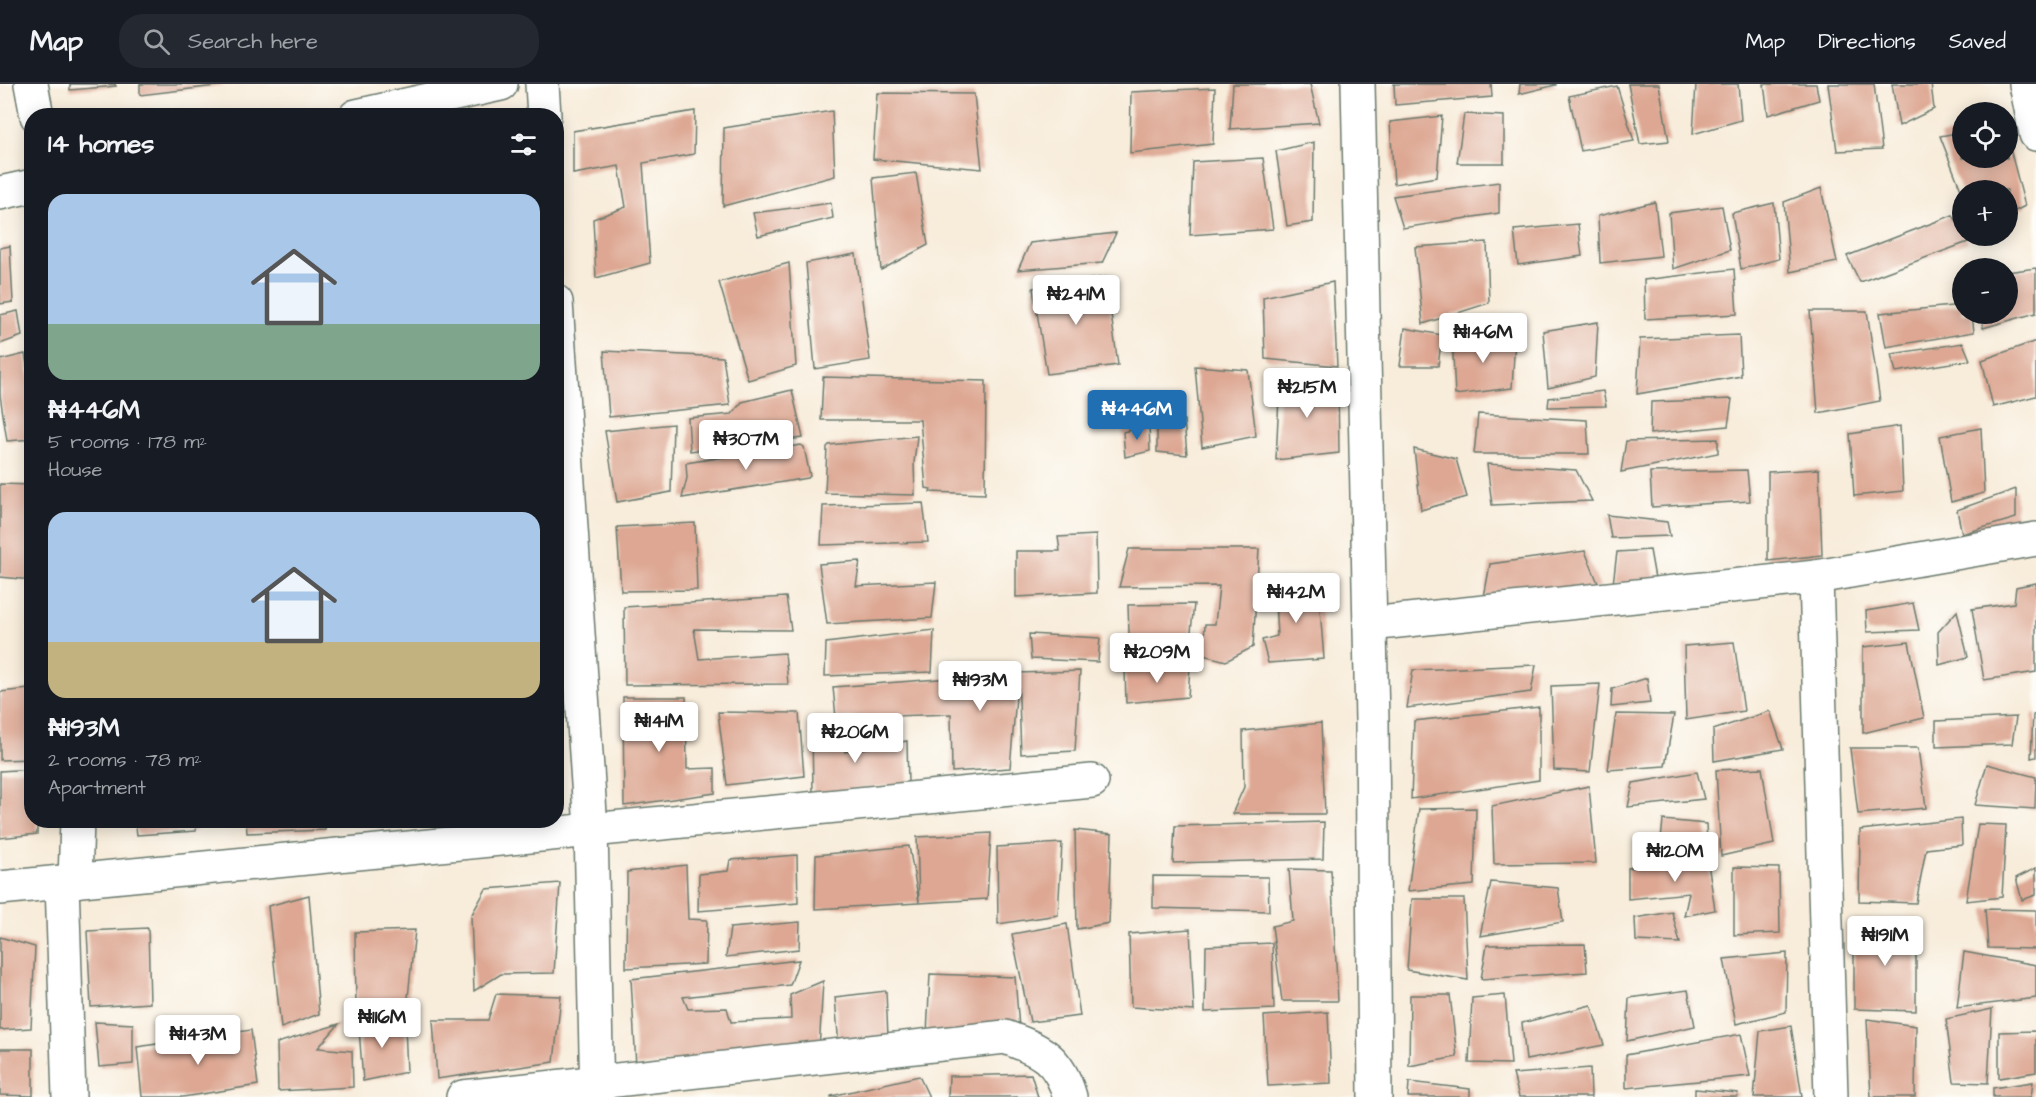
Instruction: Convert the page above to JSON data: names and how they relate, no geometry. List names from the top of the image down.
{
  "page": {
    "header": "Map",
    "search": "Search here",
    "nav": ["Map", "Directions", "Saved"],
    "map_buttons": ["+", "−"],
    "heading": "14 homes",
    "list": [
      {
        "name": "₦446M",
        "note": "5 rooms · 178 m² · House"
      },
      {
        "name": "₦193M",
        "note": "2 rooms · 78 m² · Apartment"
      }
    ],
    "price": [
      "₦241M",
      "₦146M",
      "₦215M",
      "₦446M",
      "₦307M",
      "₦142M",
      "₦209M",
      "₦193M",
      "₦141M",
      "₦206M",
      "₦120M",
      "₦191M",
      "₦116M",
      "₦143M"
    ]
  }
}
